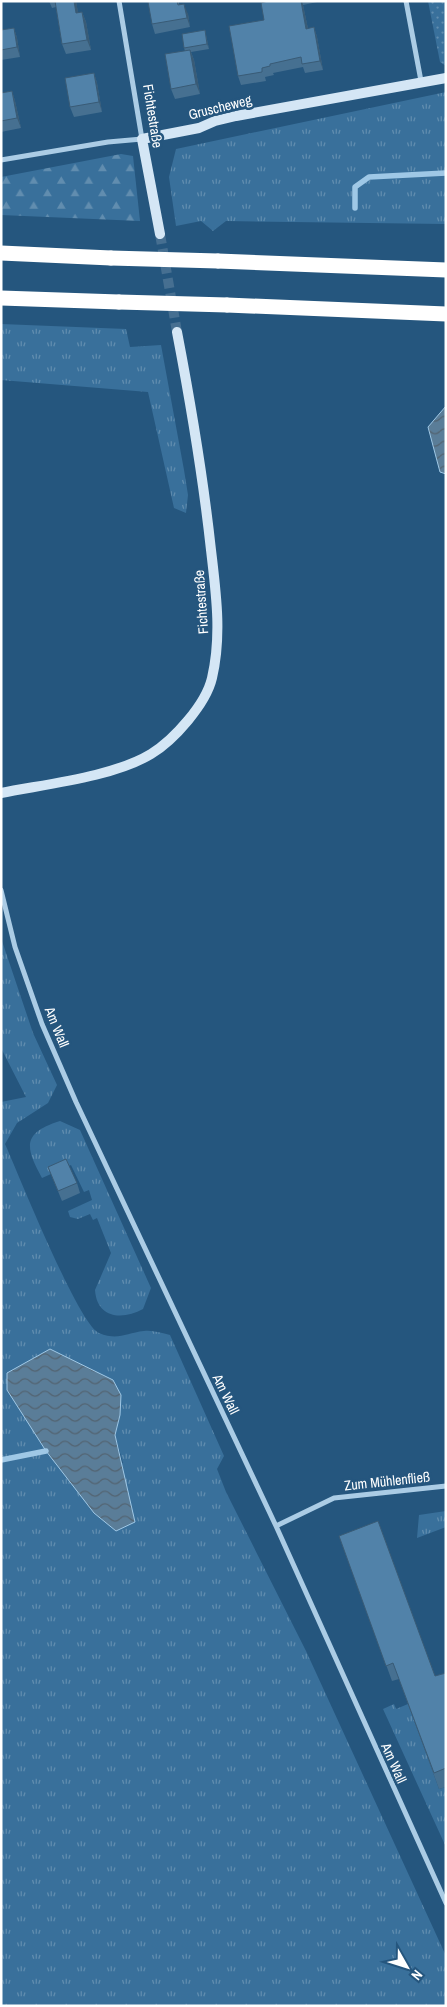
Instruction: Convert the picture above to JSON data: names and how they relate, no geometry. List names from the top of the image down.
{
  "streets": {
    "street": [
      "Gruscheweg",
      "Fichtestraße",
      "Am Wall",
      "Zum Mühlenfließ"
    ]
  },
  "crossings": [
    ["Gruscheweg", "Fichtestraße"],
    ["Am Wall", "Zum Mühlenfließ"]
  ],
  "north": "bottom right"
}
